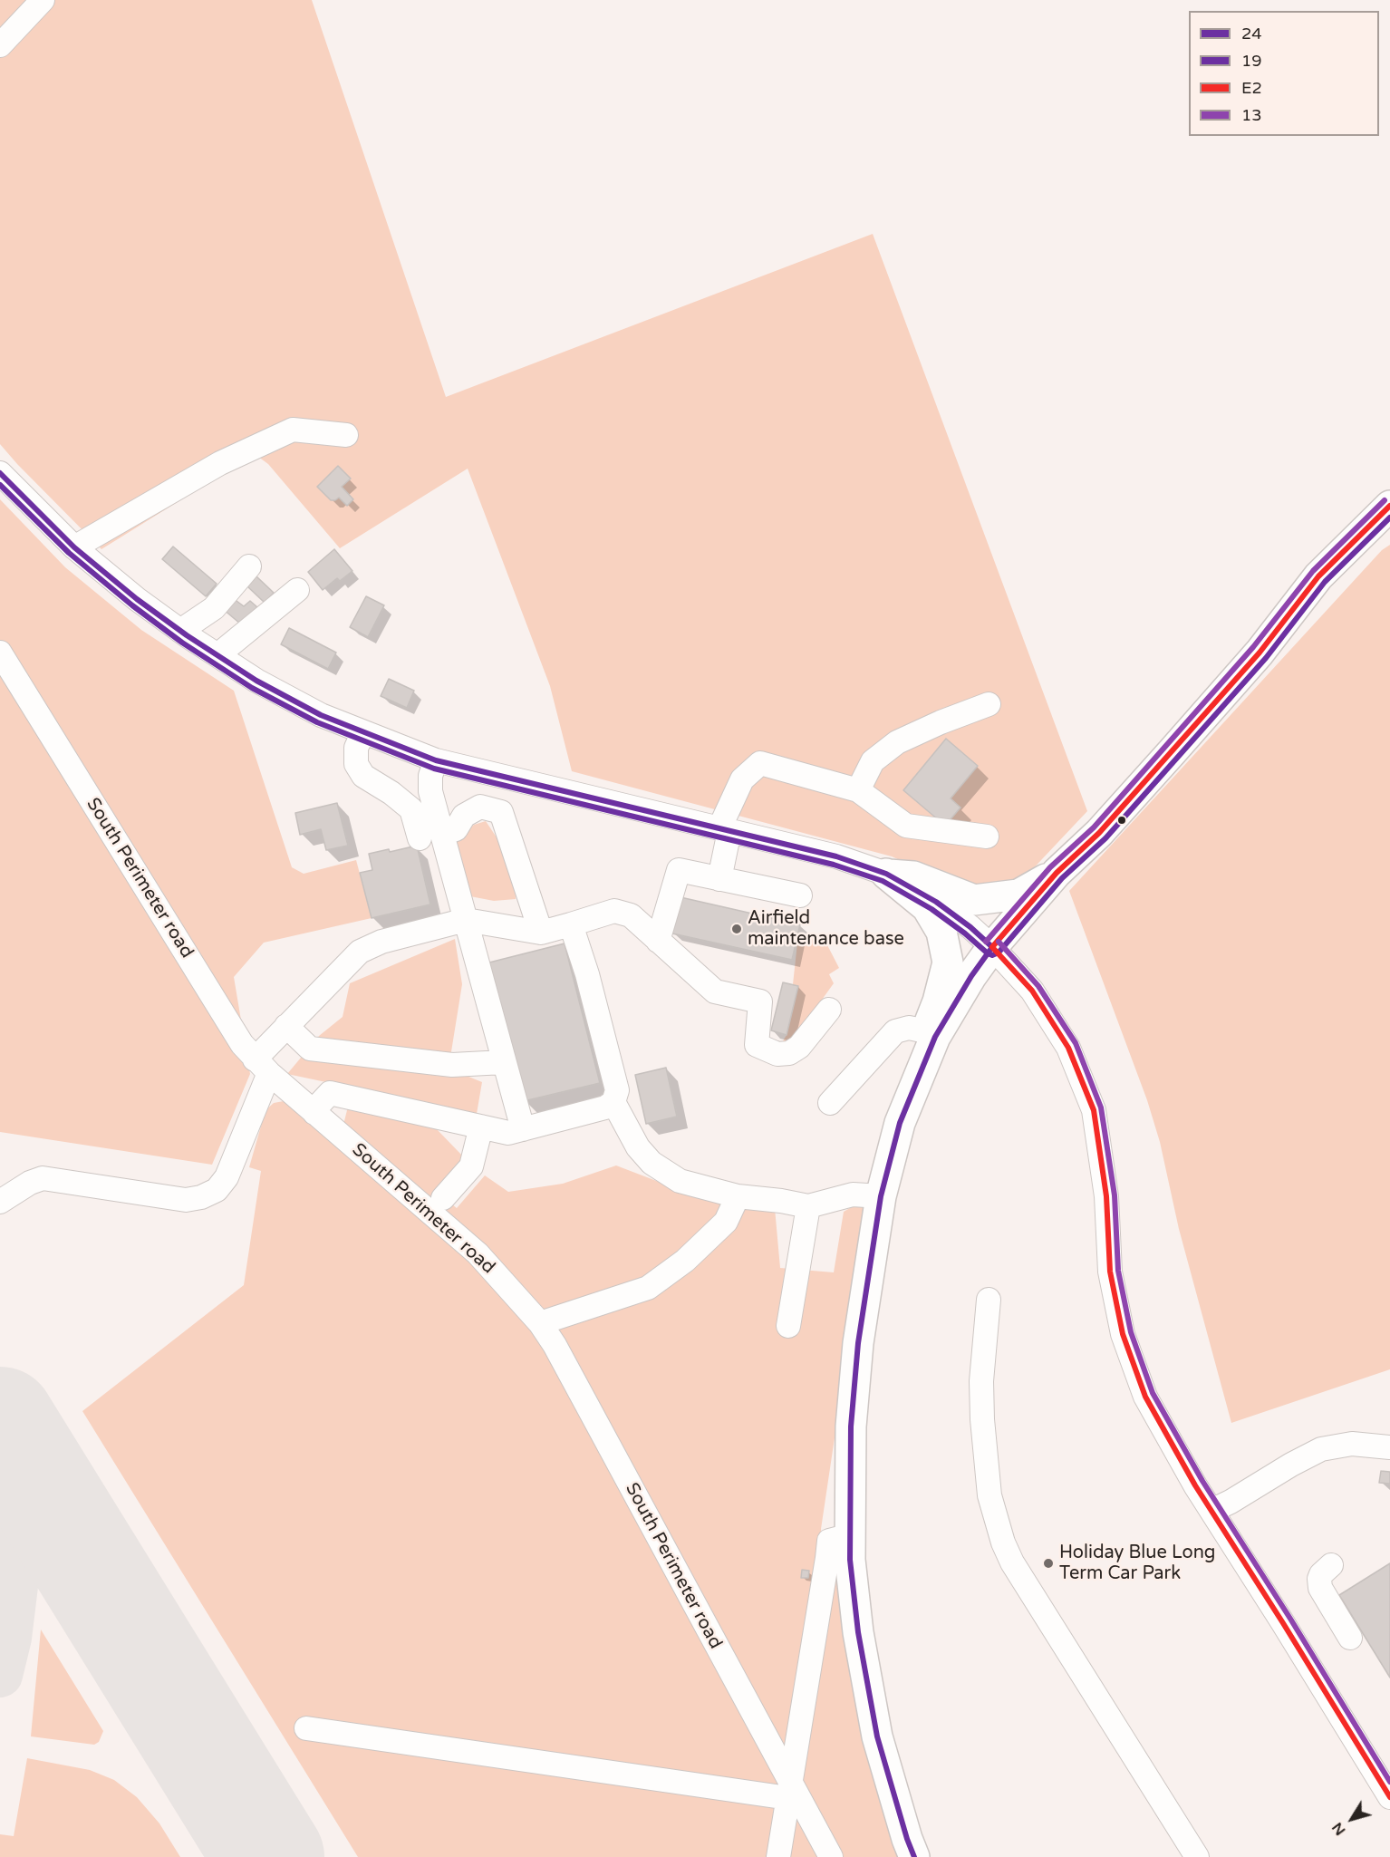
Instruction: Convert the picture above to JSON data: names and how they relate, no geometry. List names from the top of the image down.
{
  "streets": {
    "street": ["South Perimeter road"]
  },
  "places": ["Airfield maintenance base", "Holiday Blue Long Term Car Park"],
  "lines": [
    "transit line 24",
    "transit line 19",
    "transit line 13",
    "transit line E2"
  ],
  "legend": [
    "24",
    "19",
    "E2",
    "13"
  ],
  "north": "bottom left"
}
